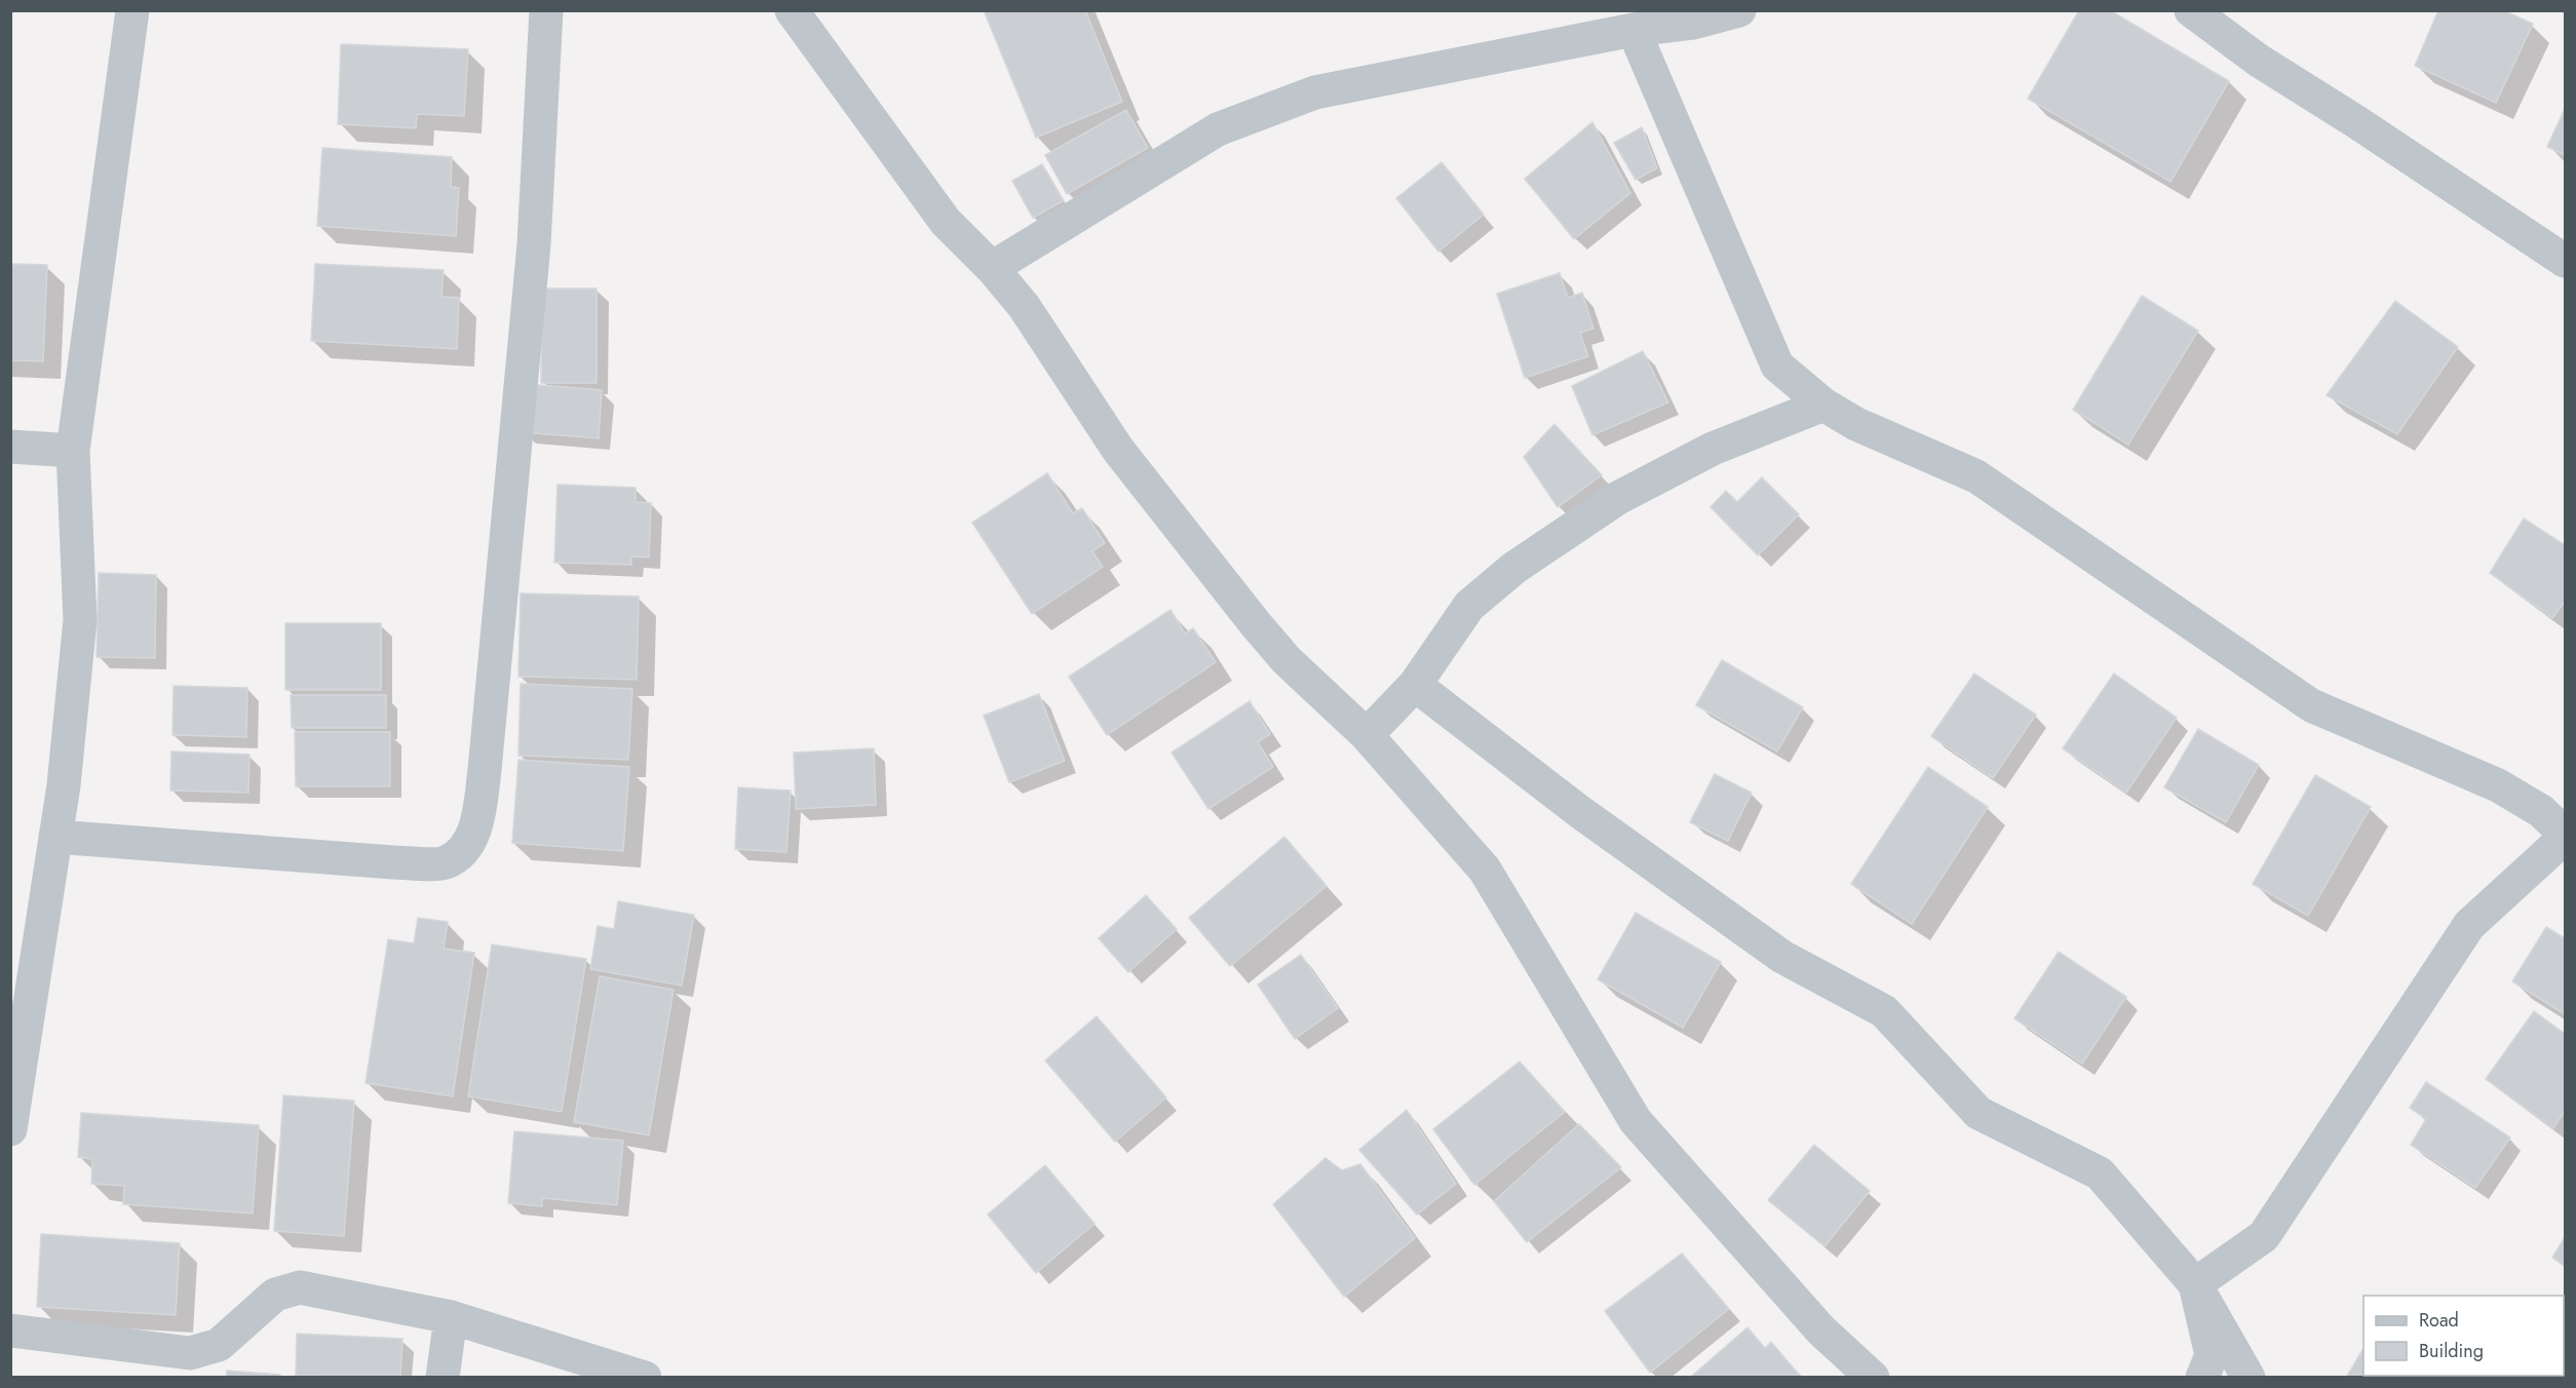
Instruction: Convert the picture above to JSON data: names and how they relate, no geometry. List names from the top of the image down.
{
  "legend": ["Road", "Building"]
}
